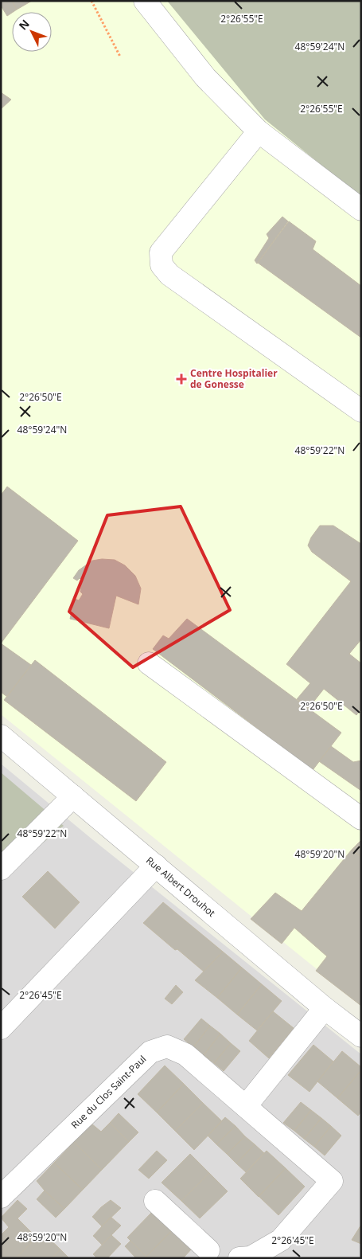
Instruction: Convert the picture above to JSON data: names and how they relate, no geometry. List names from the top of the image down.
{
  "streets": {
    "street": ["Rue Albert Drouhot", "Rue du Clos Saint-Paul"]
  },
  "places": {
    "health": ["Centre Hospitalier de Gonesse"]
  },
  "north": "top left",
  "coordinates": [
    "2°26'55\"E",
    "48°59'24\"N",
    "2°26'50\"E",
    "48°59'22\"N",
    "48°59'20\"N",
    "2°26'45\"E"
  ]
}
